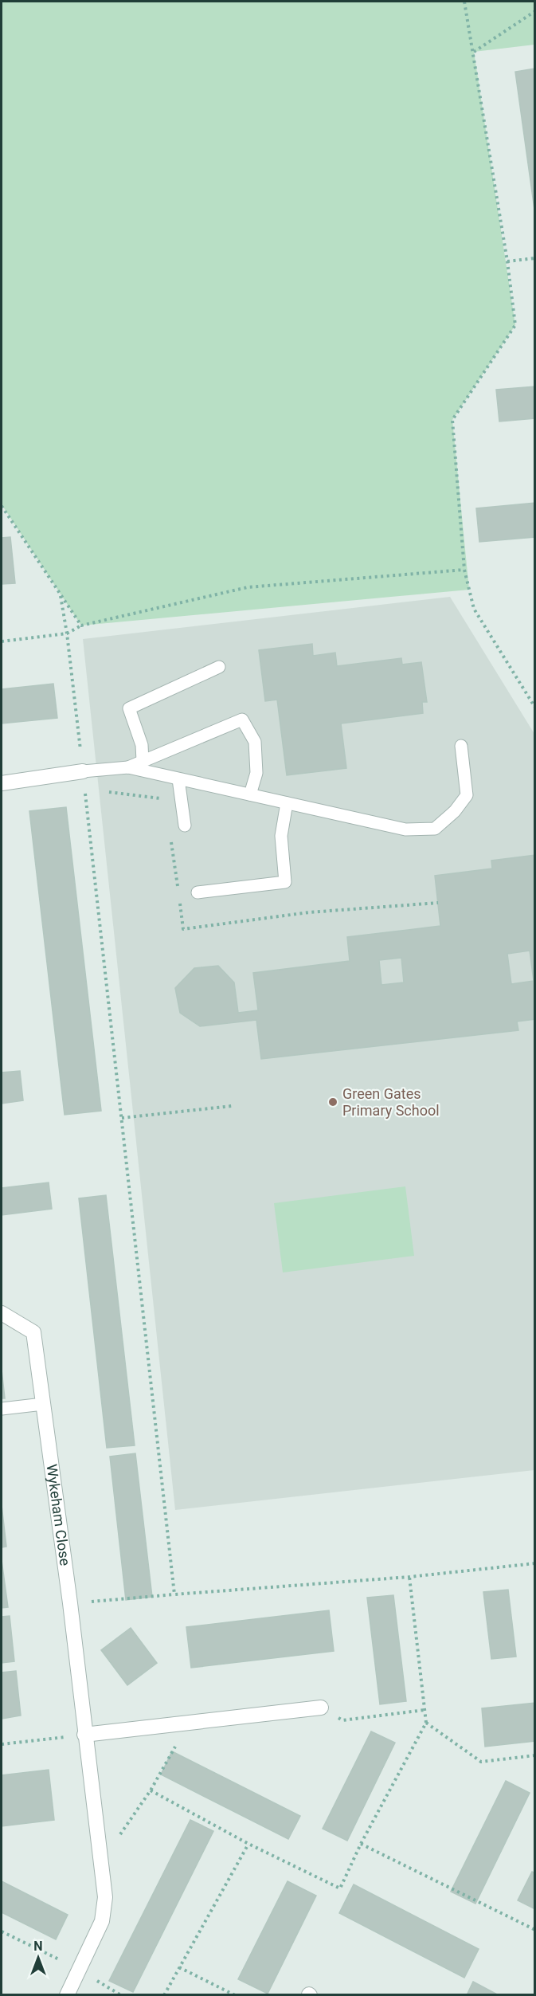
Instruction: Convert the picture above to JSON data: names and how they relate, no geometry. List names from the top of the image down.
{
  "streets": {
    "street": ["Wykeham Close"]
  },
  "places": ["Green Gates Primary School"],
  "north": "top"
}
